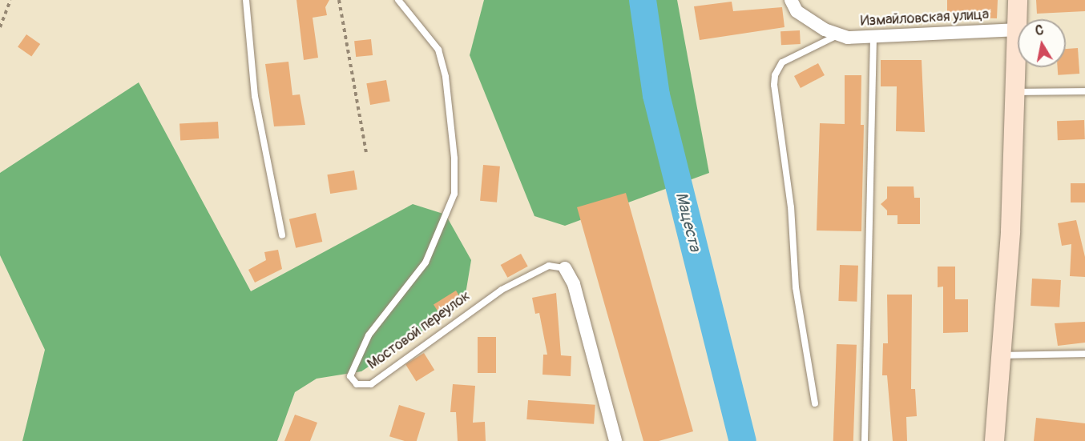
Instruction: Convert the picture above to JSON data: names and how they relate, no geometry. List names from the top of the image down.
{
  "streets": {
    "street": ["Измайловская улица", "Мостовой переулок"]
  },
  "water": ["Мацеста"],
  "north": "top"
}
